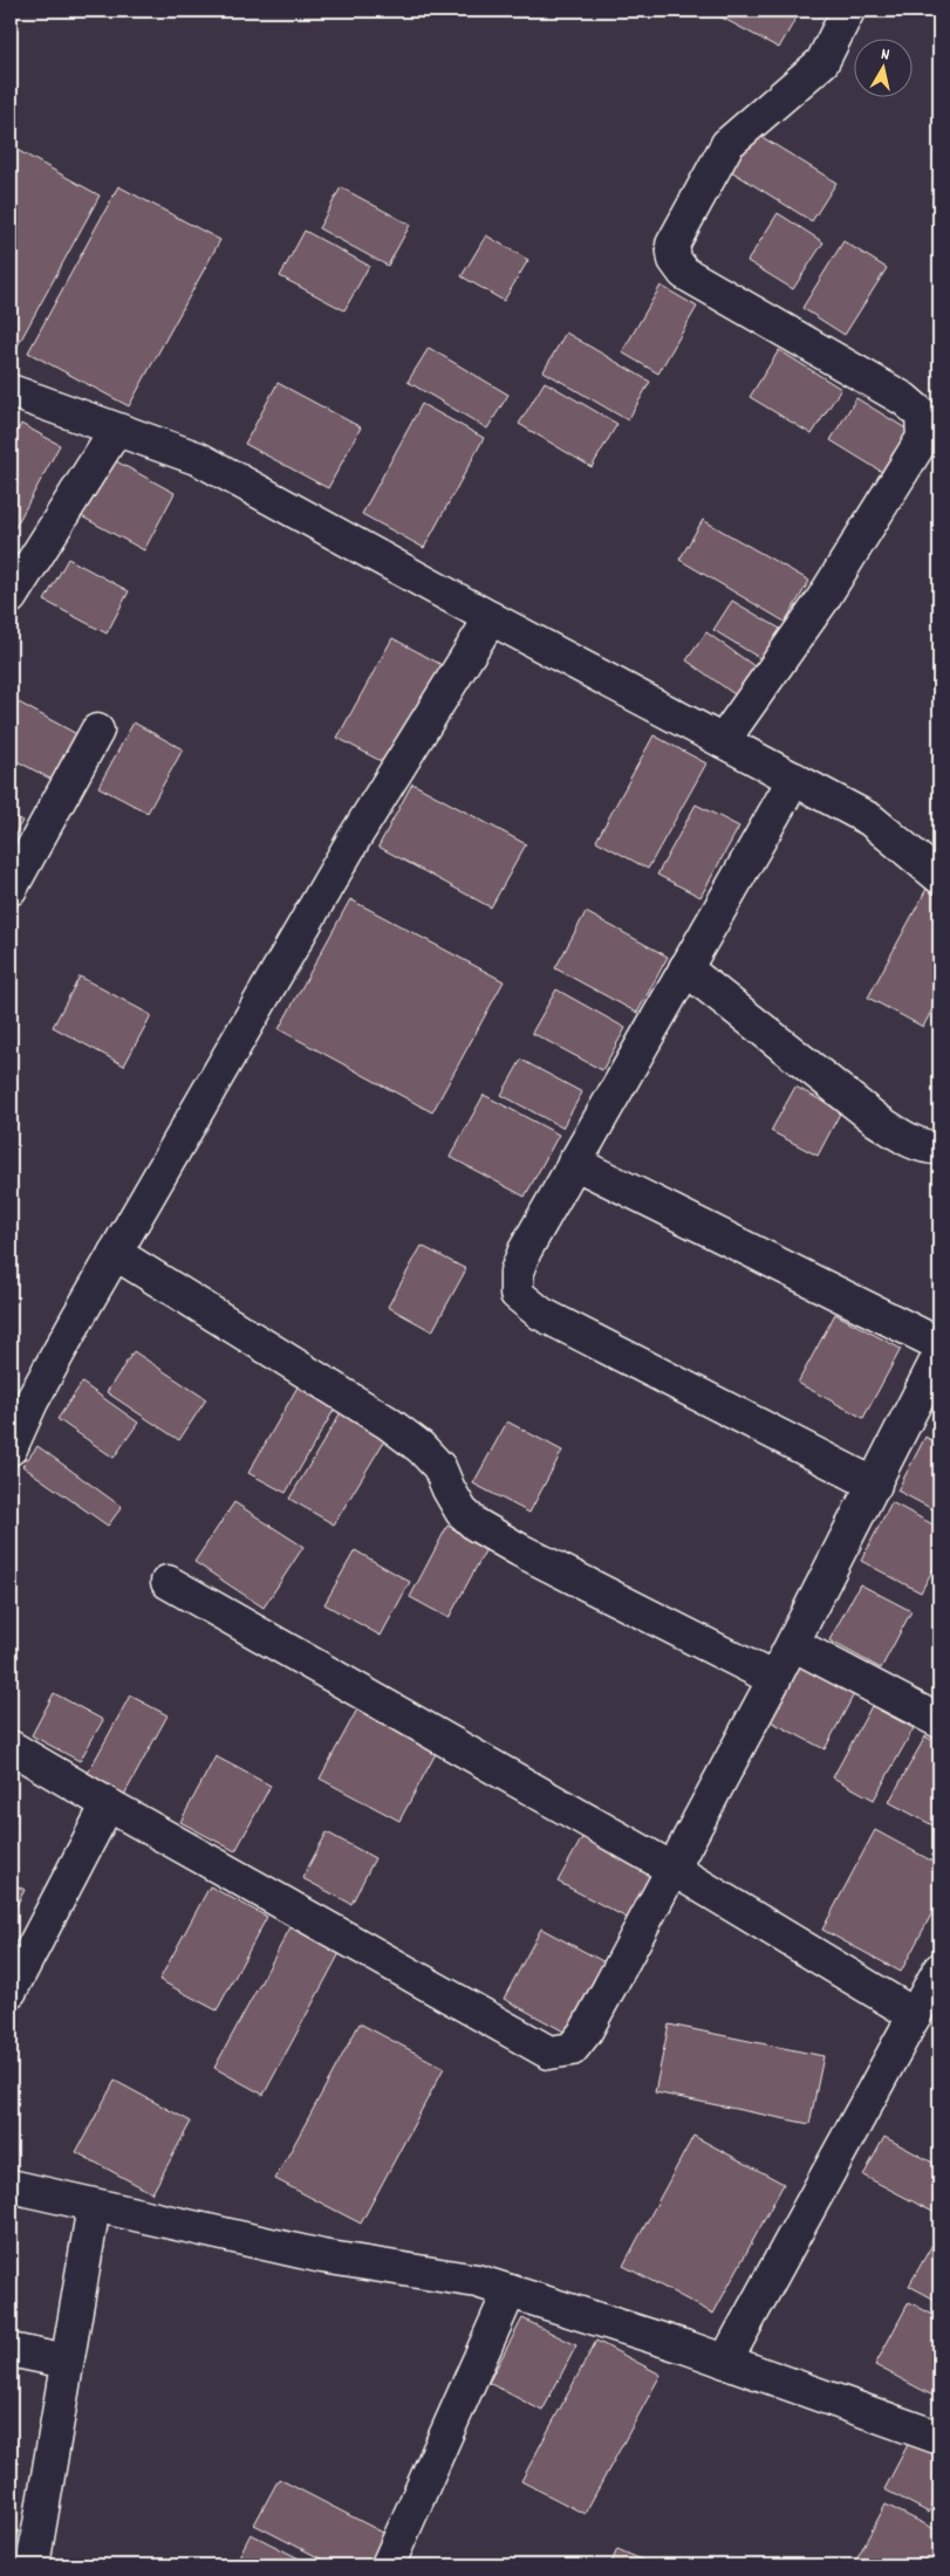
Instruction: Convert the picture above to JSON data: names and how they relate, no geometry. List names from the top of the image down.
{
  "north": "top"
}
